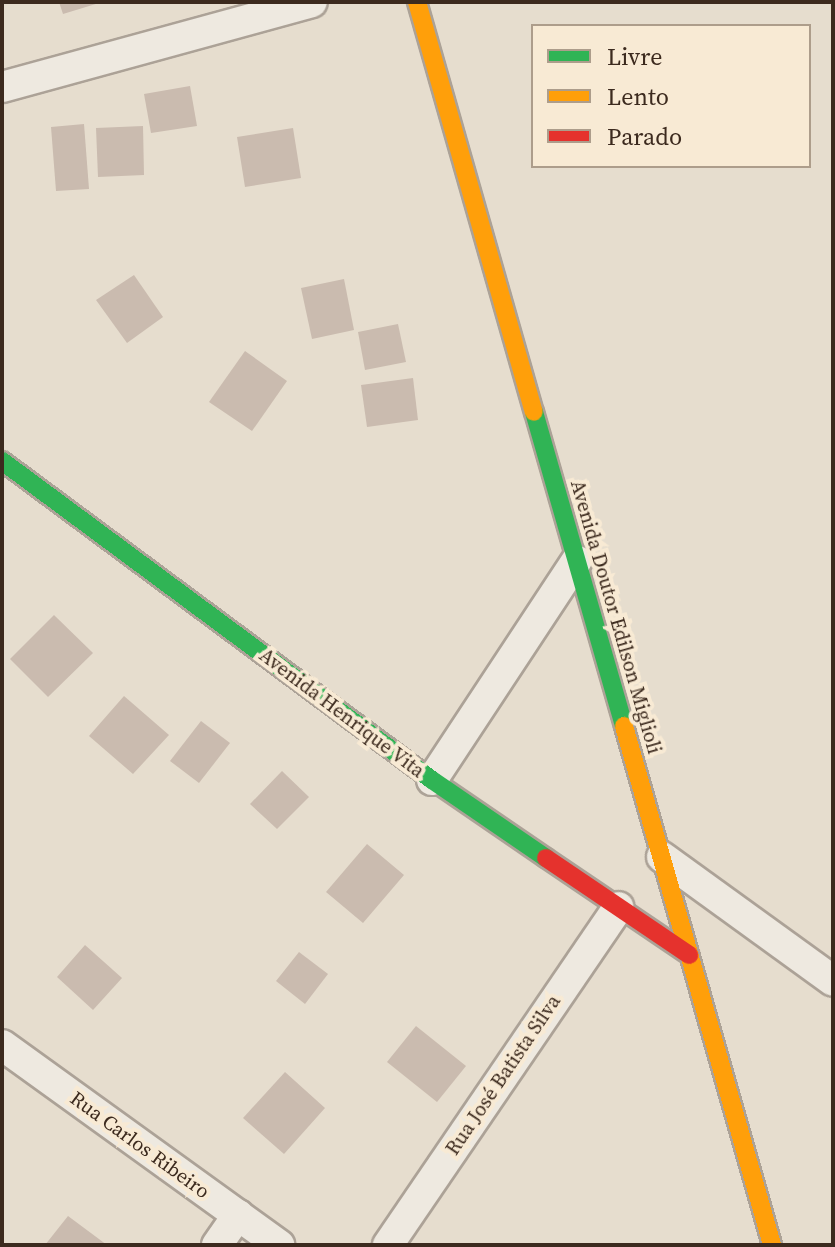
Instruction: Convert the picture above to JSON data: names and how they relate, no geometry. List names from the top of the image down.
{
  "streets": {
    "street": [
      "Avenida Doutor Edilson Miglioli",
      "Avenida Henrique Vita",
      "Rua José Batista Silva",
      "Rua Carlos Ribeiro"
    ]
  },
  "crossings": [
    ["Avenida Doutor Edilson Miglioli", "Avenida Henrique Vita"],
    ["Avenida Henrique Vita", "Rua José Batista Silva"]
  ],
  "legend": ["Livre", "Lento", "Parado"]
}
